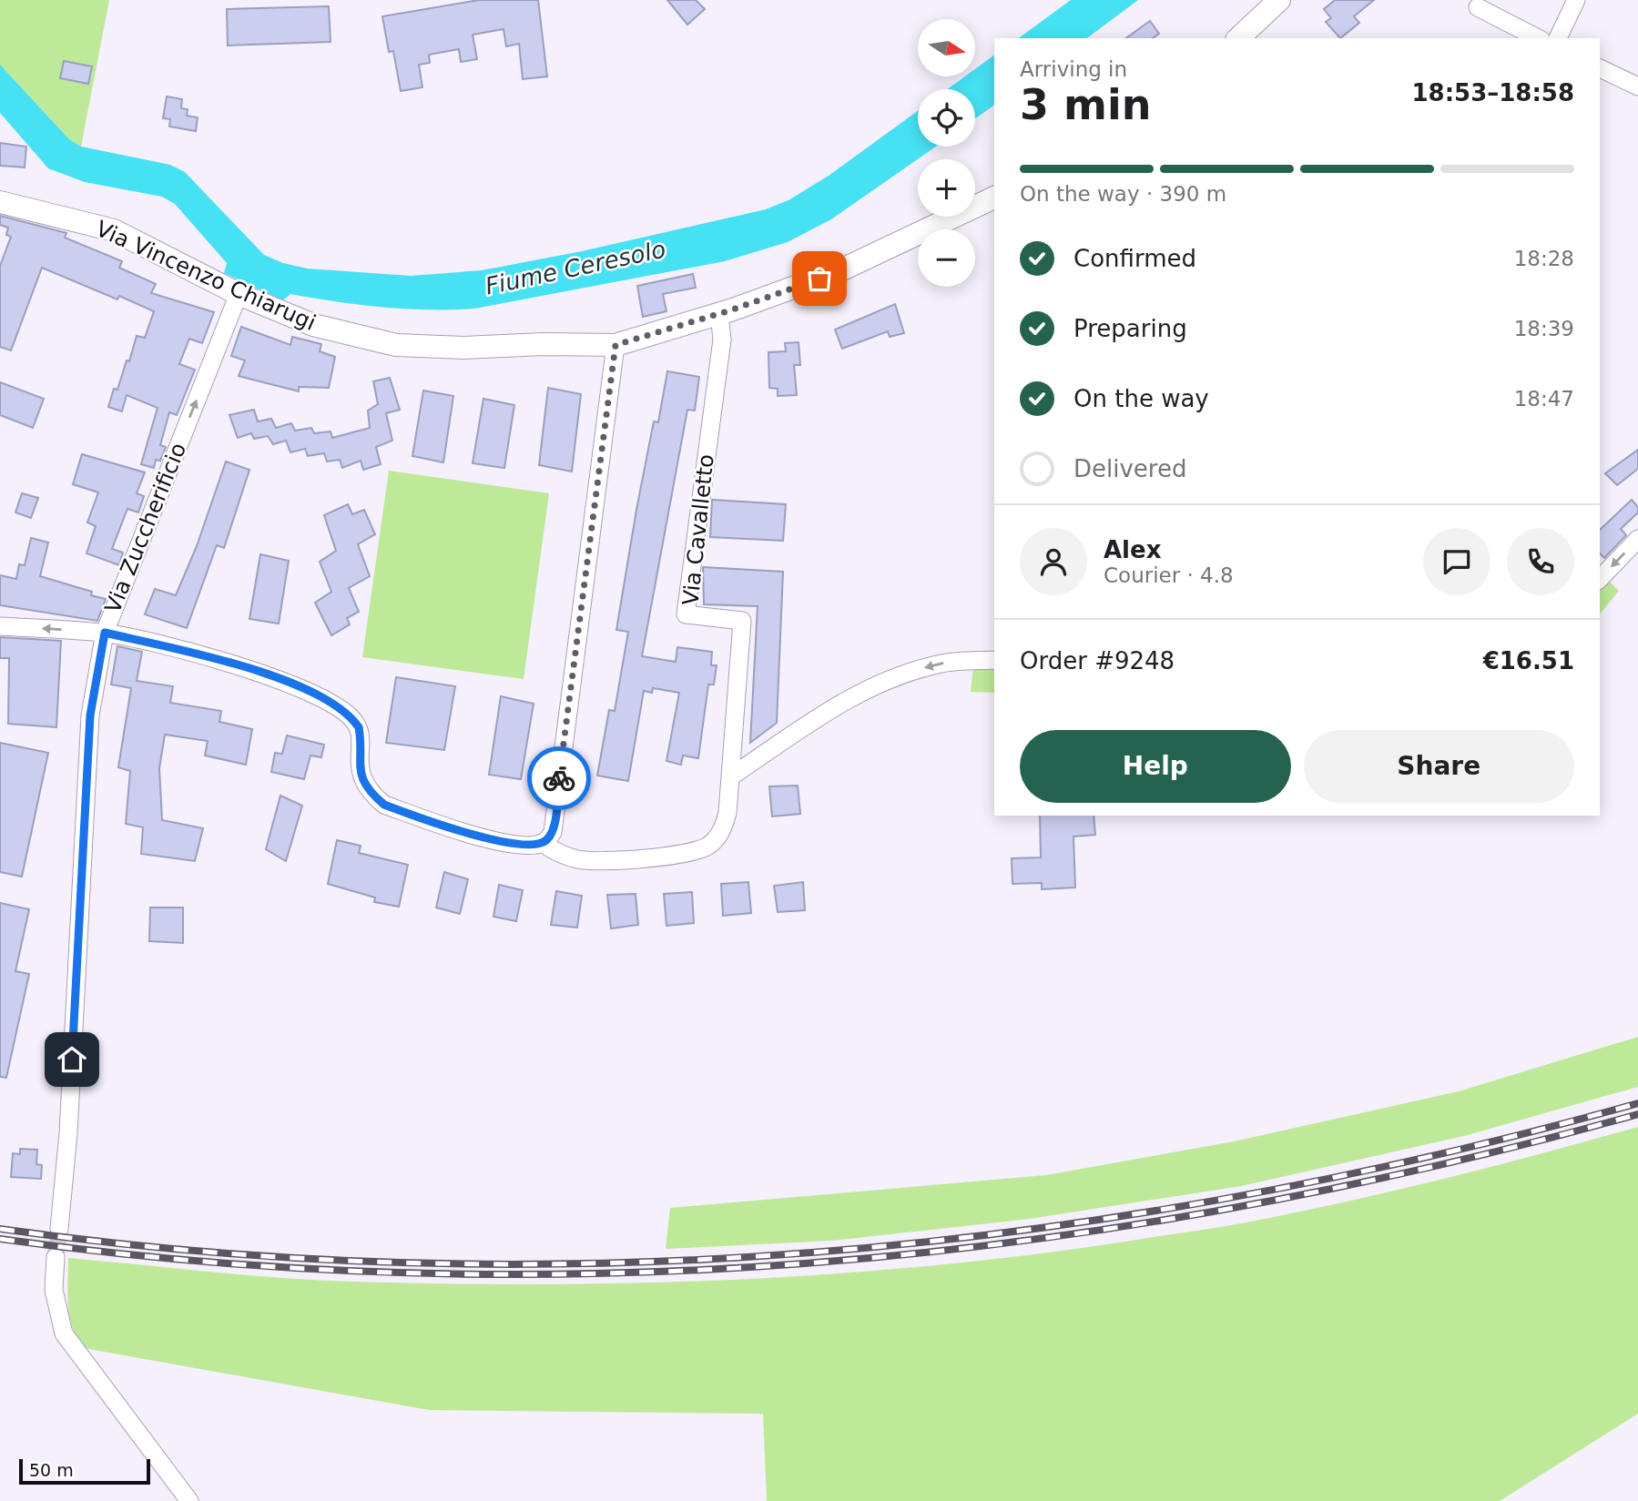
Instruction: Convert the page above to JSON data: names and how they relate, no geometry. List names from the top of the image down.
{
  "streets": {
    "street": ["Via Vincenzo Chiarugi", "Via Zuccherificio", "Via Cavalletto"]
  },
  "crossings": [
    ["Via Vincenzo Chiarugi", "Via Zuccherificio"],
    ["Via Vincenzo Chiarugi", "Via Cavalletto"]
  ],
  "one_way": ["Via Zuccherificio"],
  "water": ["Fiume Ceresolo"],
  "scale_bar": "50 m",
  "north": "right",
  "page": {
    "map_buttons": ["+", "−"],
    "heading": ["3 min", "Arriving in", "18:53–18:58"],
    "panel": [
      "Alex",
      "Courier · 4.8",
      "Order #9248",
      "€16.51"
    ],
    "bar": "On the way · 390 m",
    "list": [
      ["Confirmed", "18:28"],
      ["Preparing", "18:39"],
      ["On the way", "18:47"],
      "Delivered"
    ],
    "buttons": ["Help", "Share"],
    "scale": "50 m"
  }
}
